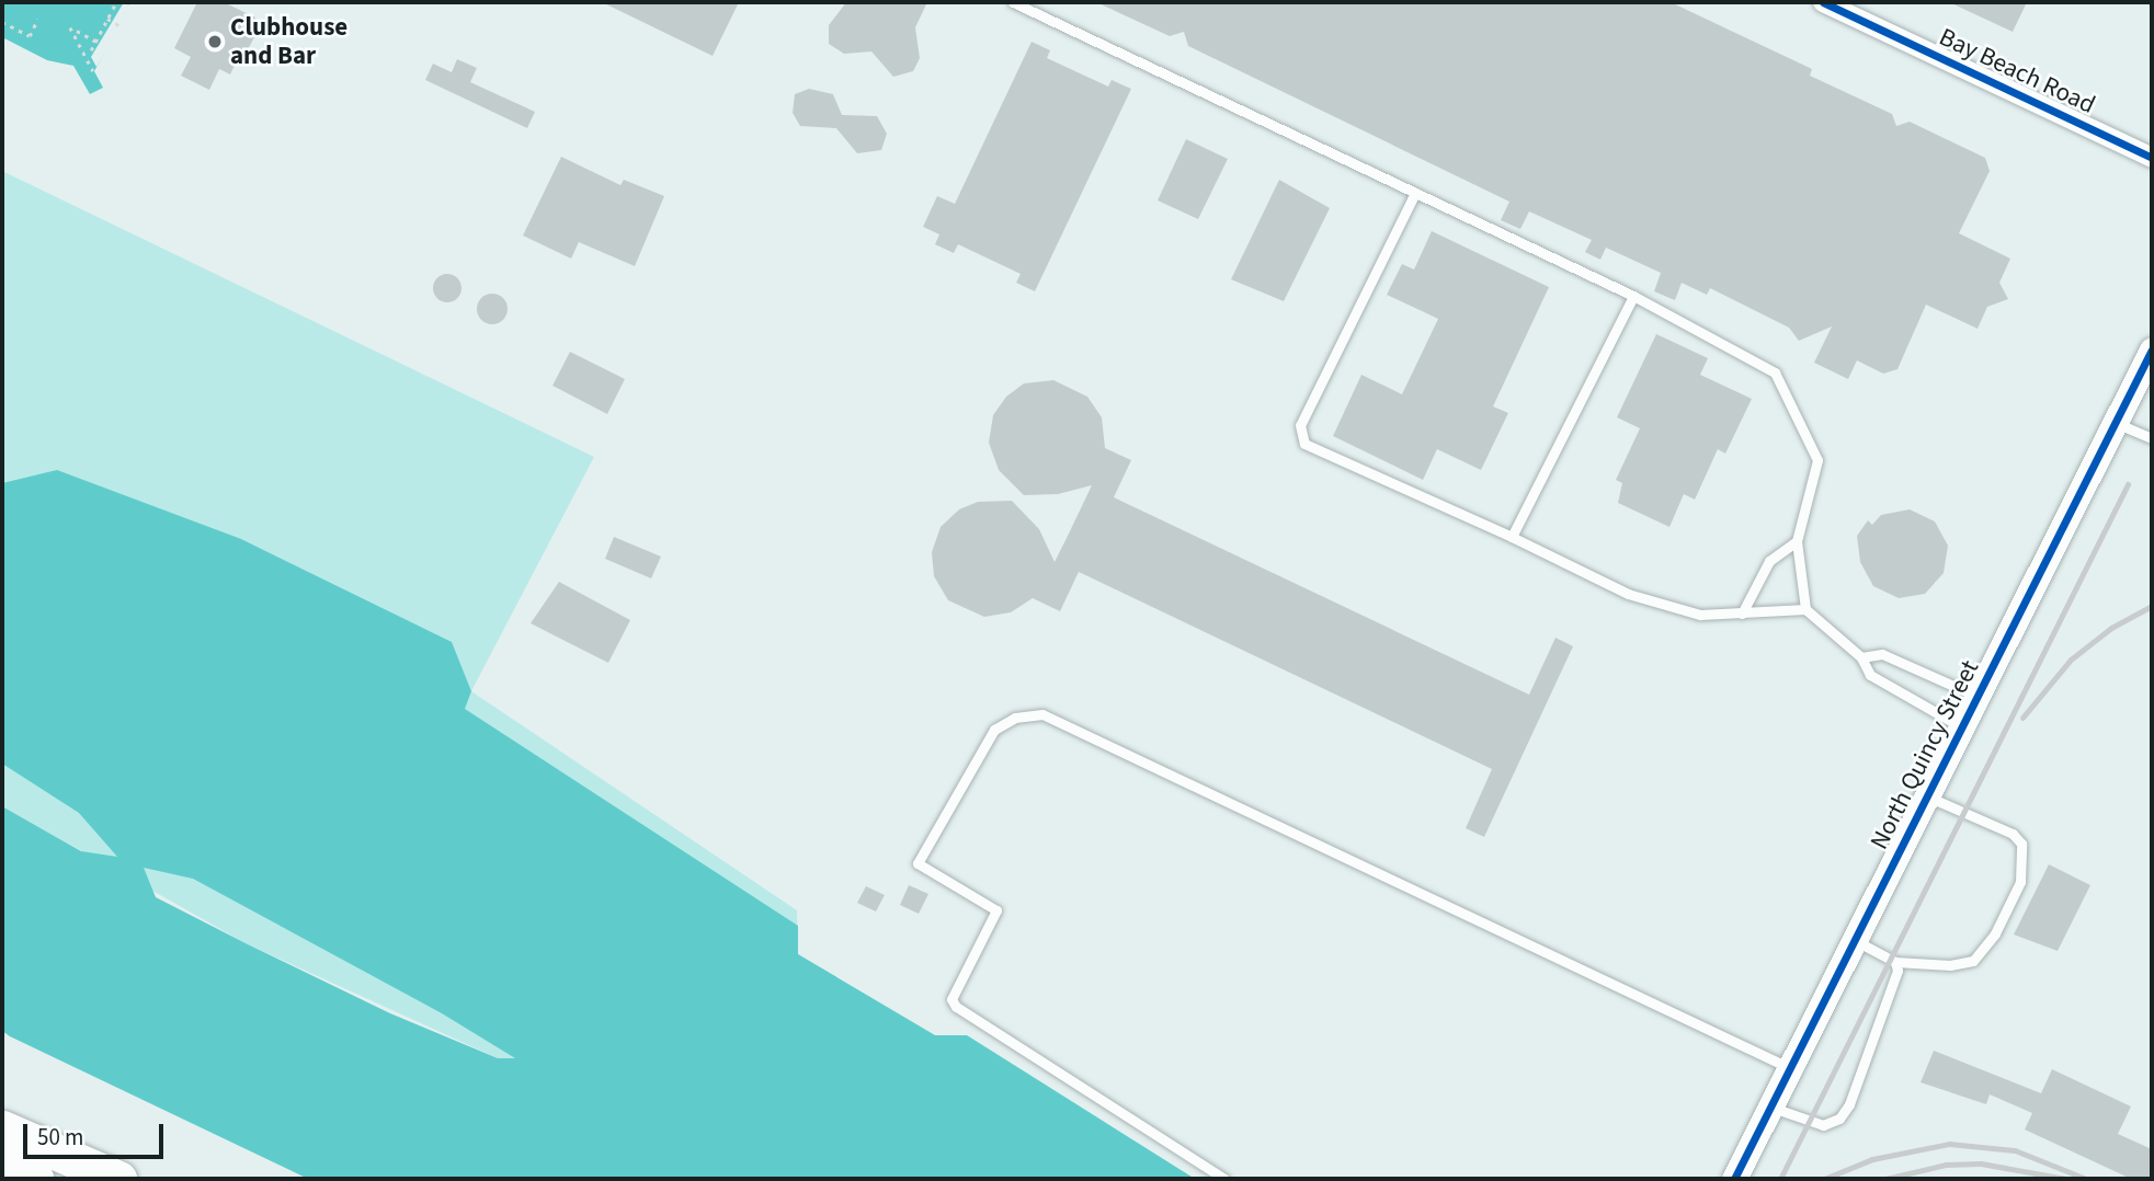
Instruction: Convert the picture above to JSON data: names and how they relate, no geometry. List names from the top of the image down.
{
  "streets": {
    "street": ["Bay Beach Road", "North Quincy Street"]
  },
  "places": ["Clubhouse and Bar"],
  "scale_bar": "50 m"
}
